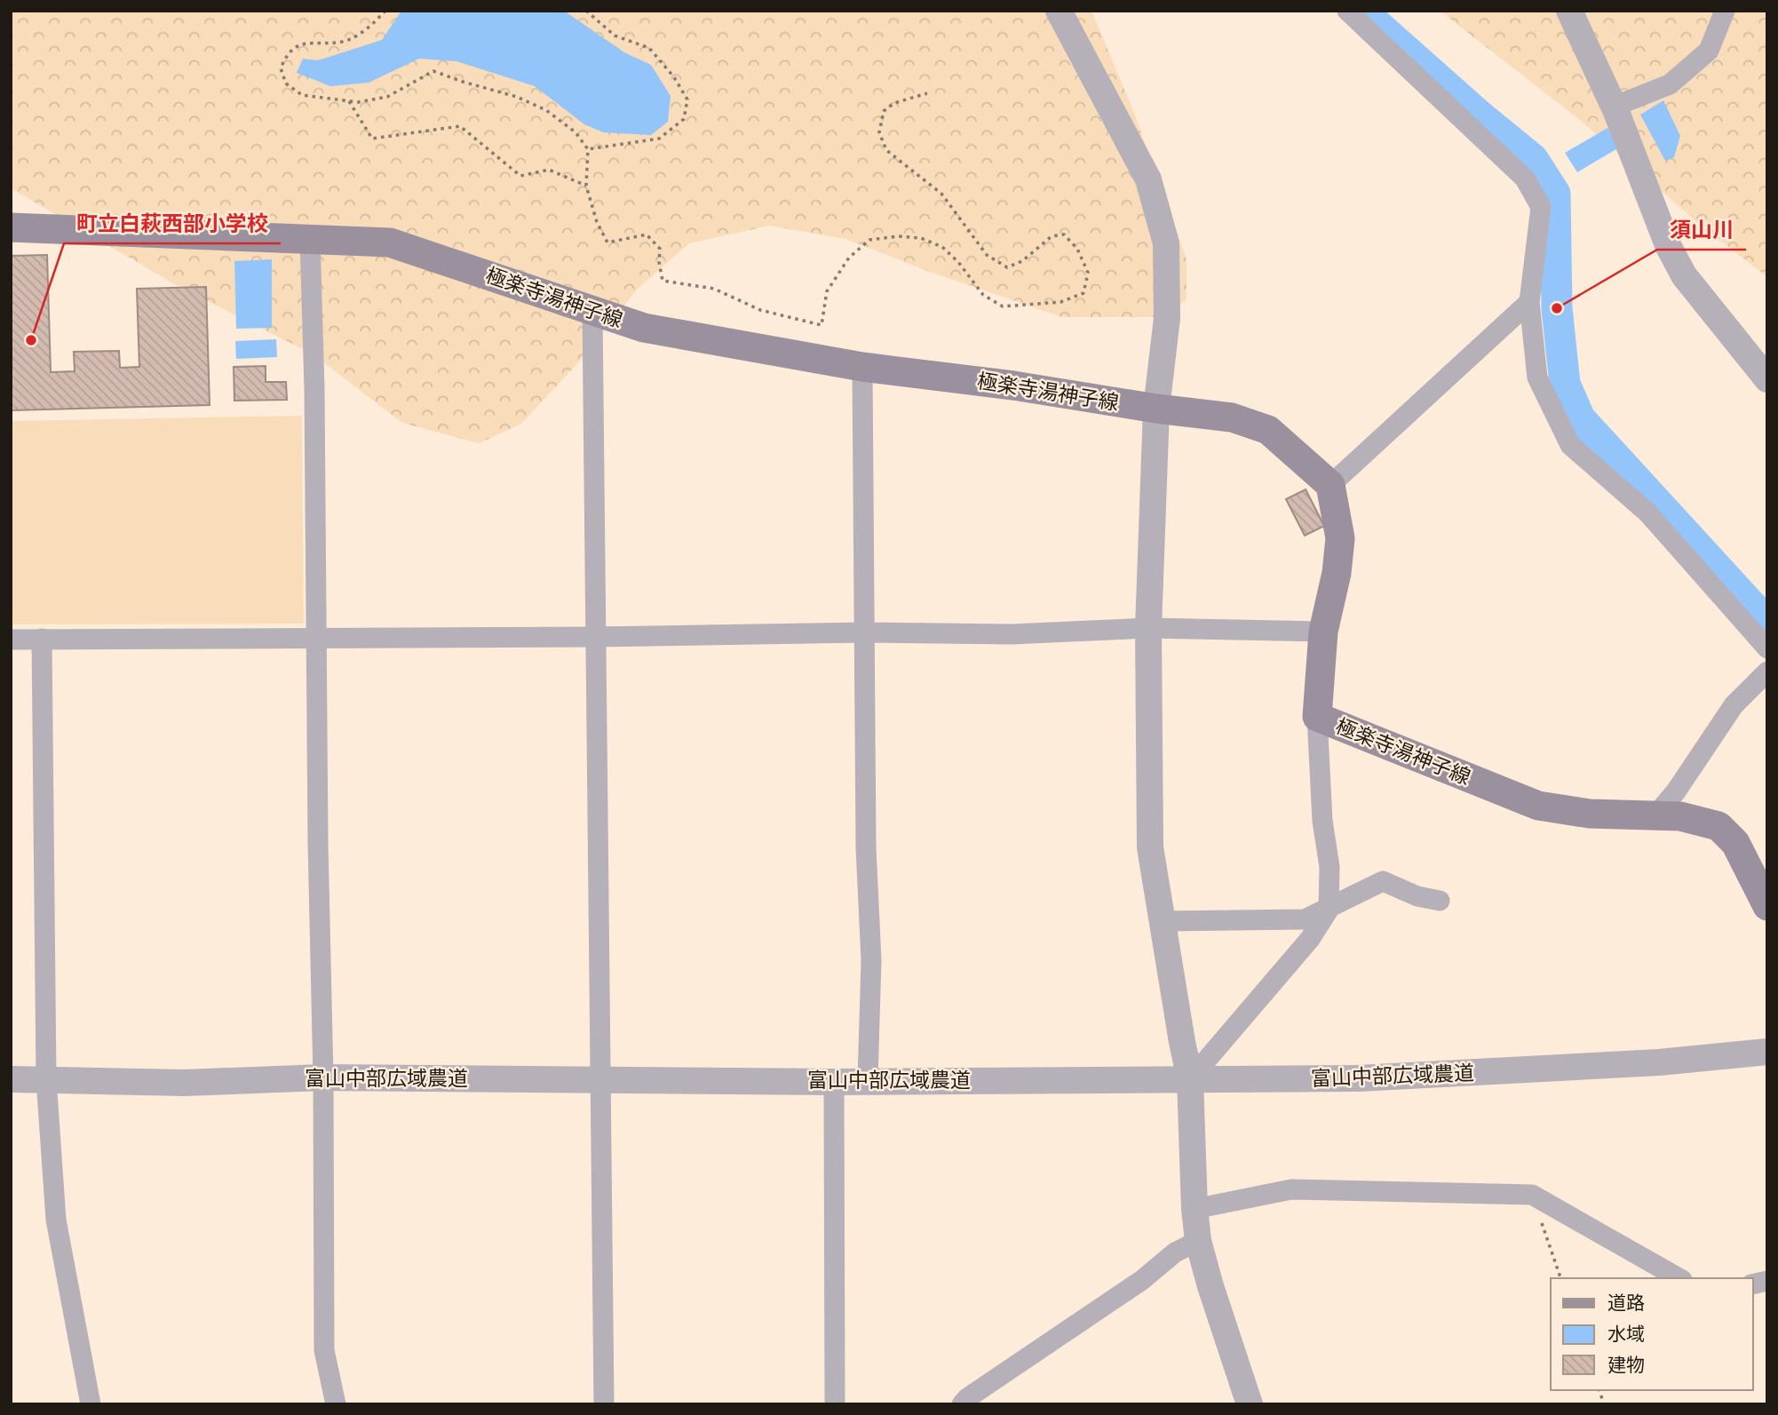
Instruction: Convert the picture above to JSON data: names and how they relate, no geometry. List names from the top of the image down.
{
  "streets": {
    "main road": ["極楽寺湯神子線"],
    "street": ["富山中部広域農道"]
  },
  "places": ["須山川", "町立白萩西部小学校"],
  "legend": ["道路", "水域", "建物"]
}
